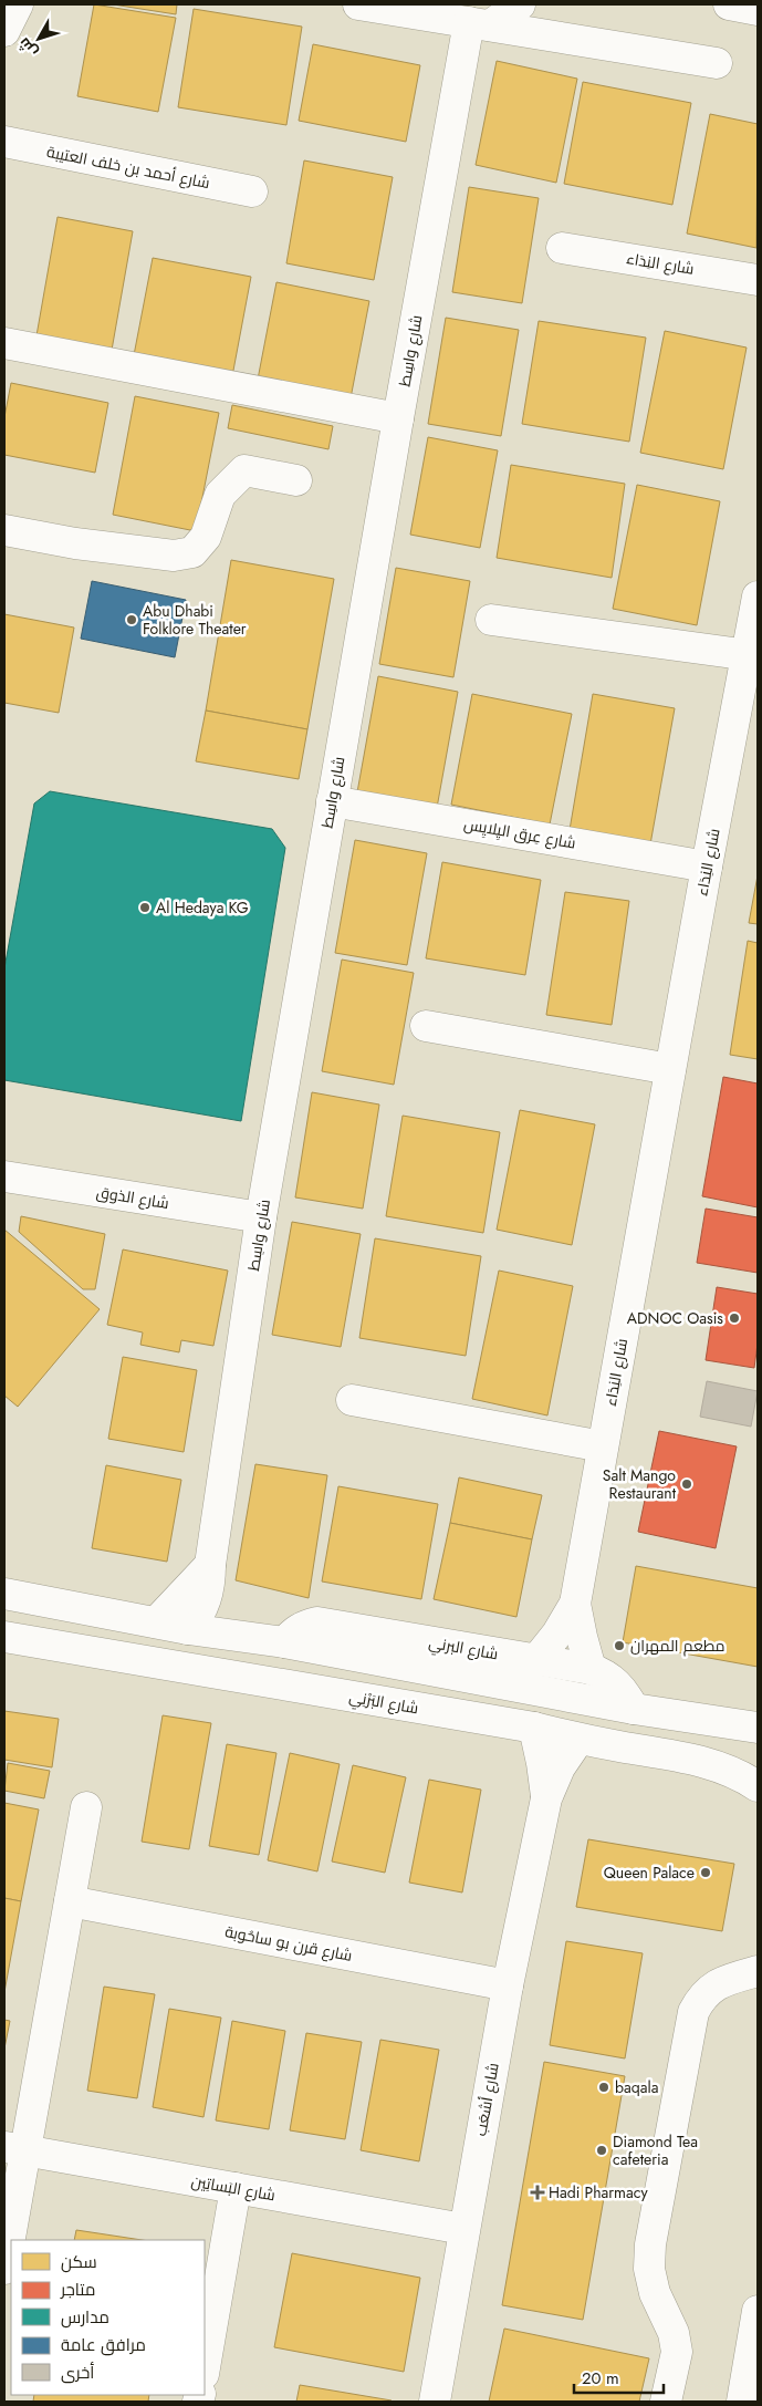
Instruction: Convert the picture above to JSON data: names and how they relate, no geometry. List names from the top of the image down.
{
  "streets": {
    "street": [
      "شارع أحمد بن خلف العتيبة",
      "شارع النِدَاء",
      "شارع واسِط",
      "شارع عِرق اليِلايِس",
      "شارع الذوق",
      "شارع البرني",
      "شارع البَرْنِي",
      "شارع قرن بو ساحُوبة",
      "شارع أشعَب",
      "شارع البَساتِين"
    ]
  },
  "crossings": [
    ["شارع النِدَاء", "شارع عِرق اليِلايِس"],
    ["شارع النِدَاء", "شارع البرني"],
    ["شارع واسِط", "شارع عِرق اليِلايِس"],
    ["شارع واسِط", "شارع الذوق"],
    ["شارع واسِط", "شارع البَرْنِي"],
    ["شارع البَرْنِي", "شارع أشعَب"],
    ["شارع قرن بو ساحُوبة", "شارع أشعَب"],
    ["شارع أشعَب", "شارع البَساتِين"]
  ],
  "places": {
    "other": [
      "Abu Dhabi Folklore Theater",
      "Al Hedaya KG",
      "ADNOC Oasis",
      "Salt Mango Restaurant",
      "مطعم المهران",
      "Queen Palace",
      "baqala",
      "Diamond Tea cafeteria"
    ],
    "health": ["Hadi Pharmacy"]
  },
  "legend": [
    "سكن",
    "متاجر",
    "مدارس",
    "مرافق عامة",
    "أخرى"
  ],
  "scale_bar": "20 m",
  "north": "bottom left"
}
